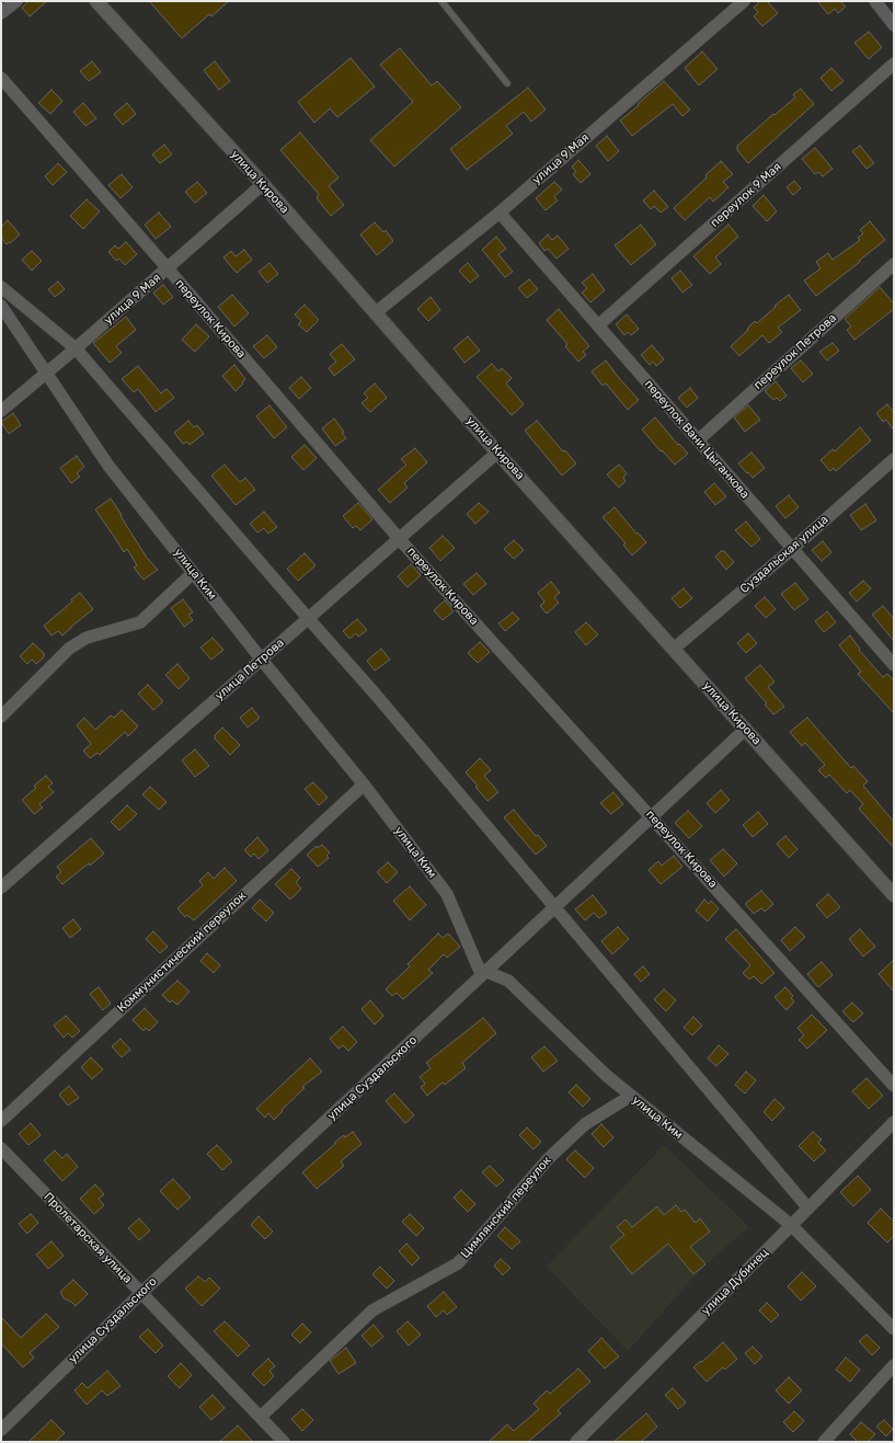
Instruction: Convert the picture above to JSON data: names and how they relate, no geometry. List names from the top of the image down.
{
  "streets": {
    "street": [
      "улица 9 Мая",
      "улица Кирова",
      "переулок 9 Мая",
      "переулок Кирова",
      "переулок Петрова",
      "переулок Вани Цыганкова",
      "Суздальская улица",
      "улица Ким",
      "улица Петрова",
      "Коммунистический переулок",
      "улица Суздальского",
      "Цимлянский переулок",
      "Пролетарская улица",
      "улица Дубинец"
    ]
  },
  "crossings": [
    ["улица 9 Мая", "улица Кирова"],
    ["улица 9 Мая", "переулок Кирова"],
    ["улица 9 Мая", "переулок Вани Цыганкова"],
    ["улица 9 Мая", "улица Ким"],
    ["улица Кирова", "Суздальская улица"],
    ["улица Кирова", "улица Петрова"],
    ["улица Кирова", "улица Суздальского"],
    ["переулок 9 Мая", "переулок Вани Цыганкова"],
    ["переулок Кирова", "улица Петрова"],
    ["переулок Кирова", "улица Суздальского"],
    ["переулок Петрова", "переулок Вани Цыганкова"],
    ["переулок Вани Цыганкова", "Суздальская улица"],
    ["улица Ким", "улица Петрова"],
    ["улица Ким", "Коммунистический переулок"],
    ["улица Ким", "улица Суздальского"],
    ["улица Ким", "Цимлянский переулок"],
    ["улица Ким", "улица Дубинец"],
    ["улица Суздальского", "Пролетарская улица"],
    ["Цимлянский переулок", "Пролетарская улица"]
  ]
}
